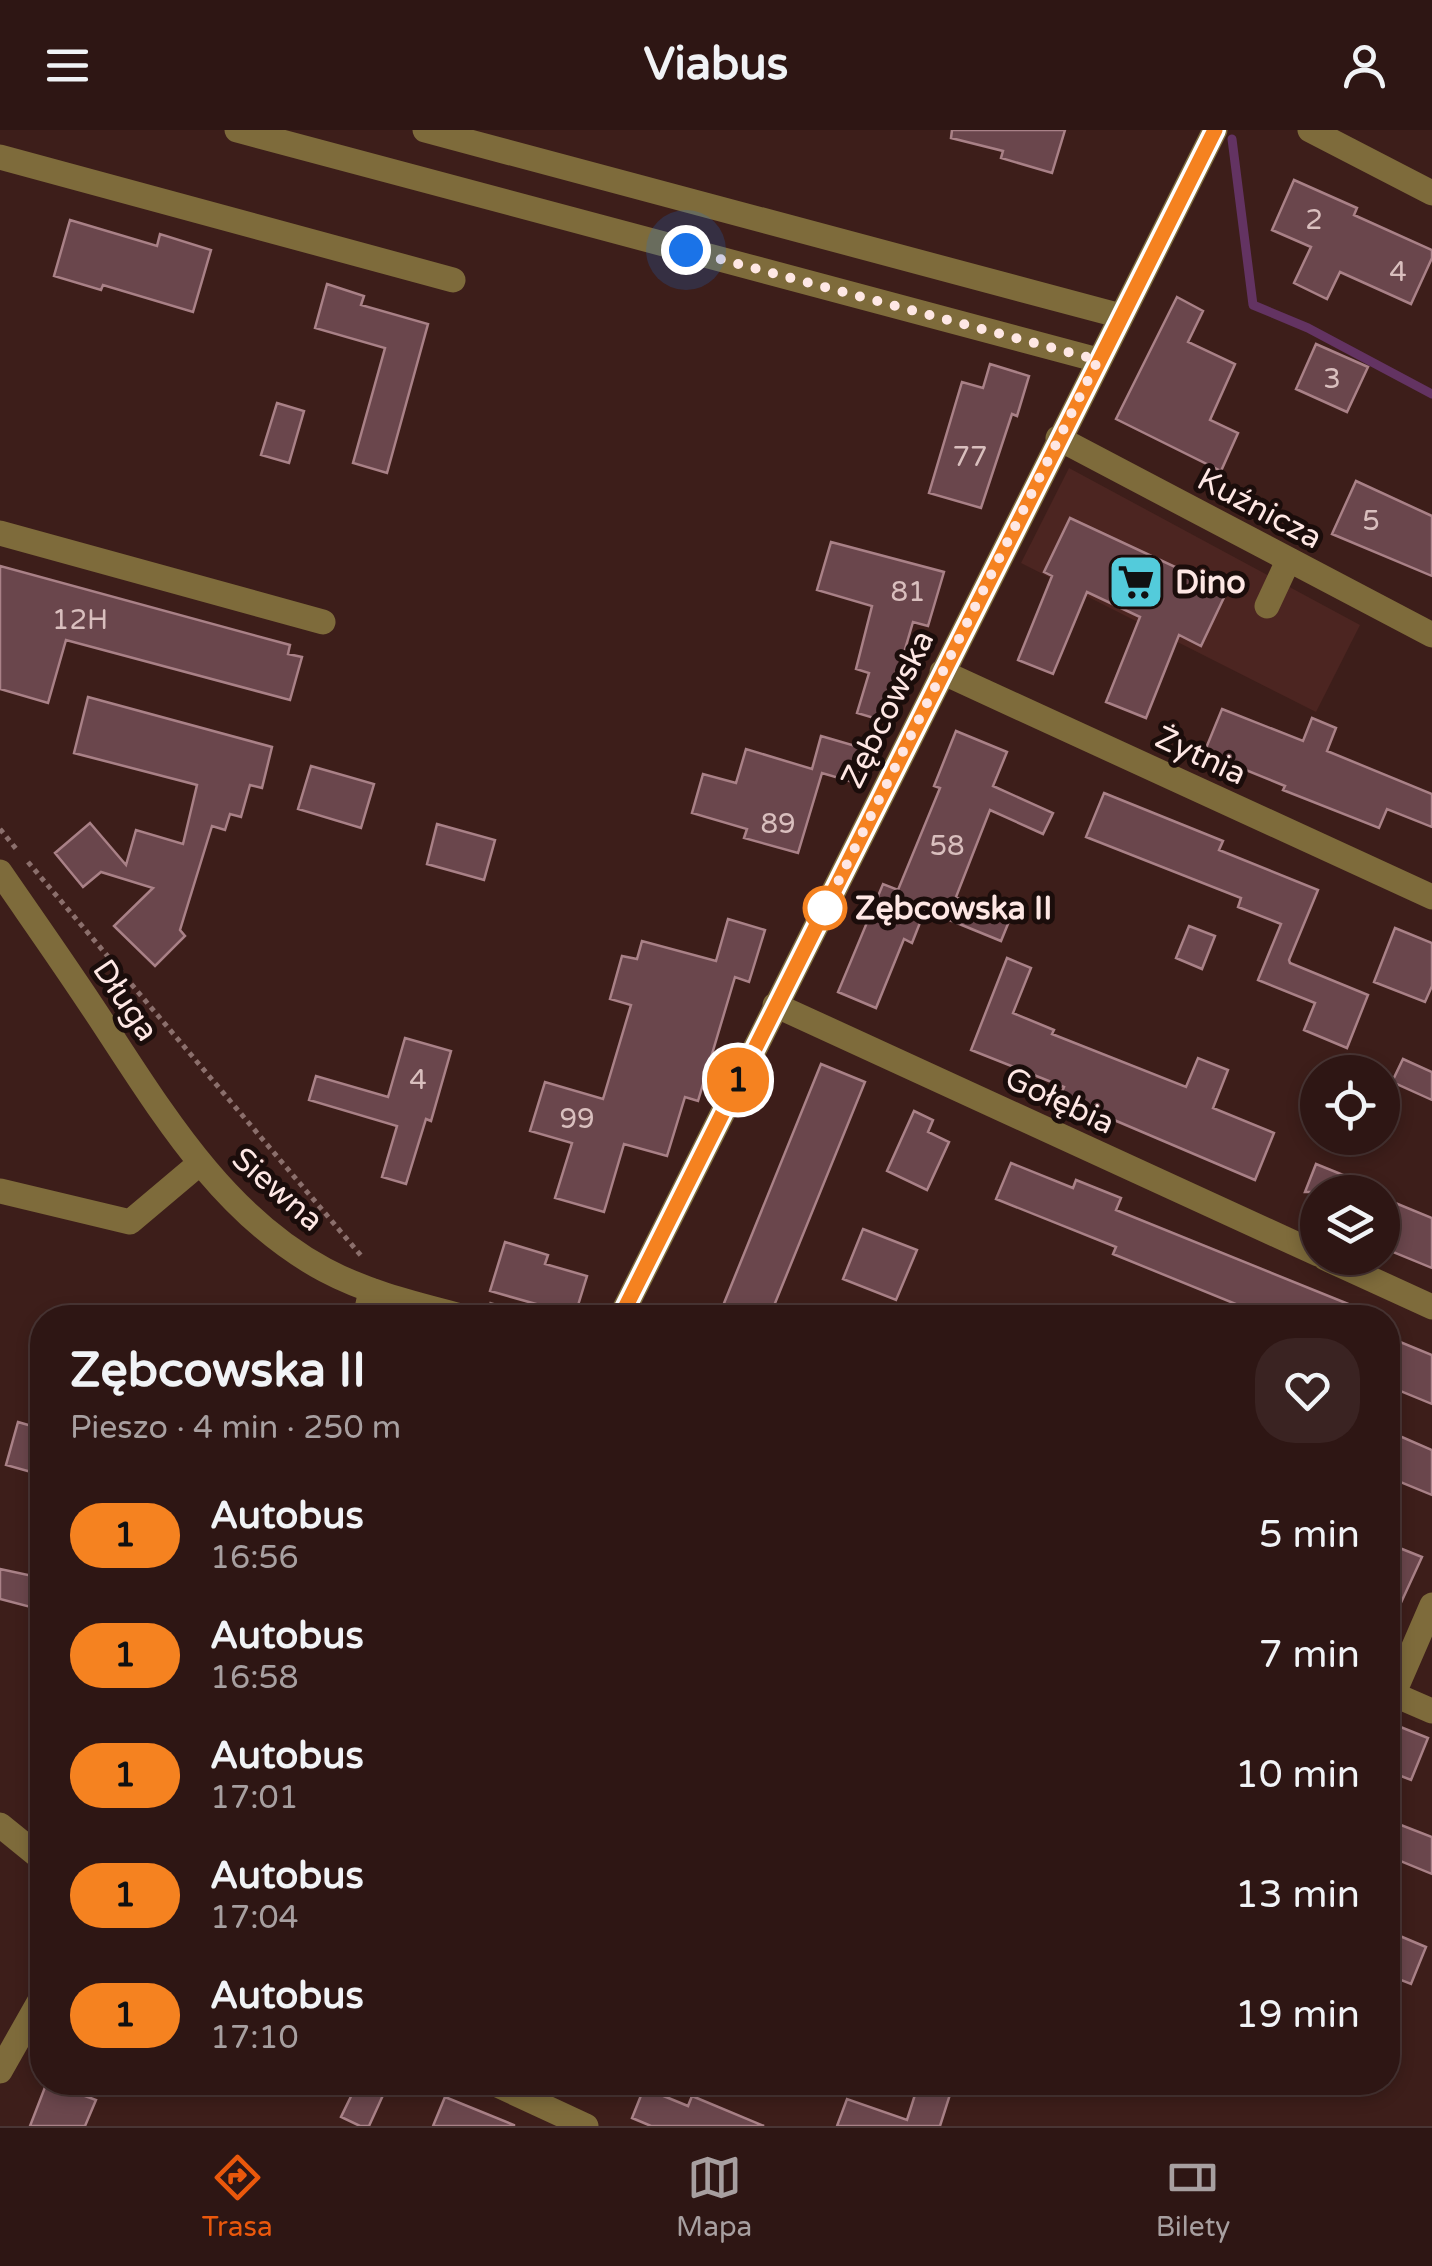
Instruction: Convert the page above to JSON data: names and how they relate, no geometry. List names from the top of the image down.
{
  "streets": {
    "street": [
      "Kuźnicza",
      "Zębcowska",
      "Żytnia",
      "Długa",
      "Gołębia",
      "Siewna"
    ]
  },
  "crossings": [
    ["Kuźnicza", "Zębcowska"],
    ["Zębcowska", "Żytnia"],
    ["Zębcowska", "Gołębia"],
    ["Długa", "Siewna"]
  ],
  "places": {
    "supermarket": ["Dino"],
    "other": ["Zębcowska II"]
  },
  "lines": ["bus line 1"],
  "house_numbers": [
    "2",
    "4",
    "3",
    "77",
    "5",
    "81",
    "12H",
    "89",
    "58",
    "4",
    "99"
  ],
  "page": {
    "header": "Viabus",
    "on_map": "1",
    "heading": ["Zębcowska II", "Pieszo · 4 min · 250 m"],
    "list": [
      {
        "mark": "1",
        "name": "Autobus",
        "note": "16:56",
        "value": "5 min"
      },
      {
        "mark": "1",
        "name": "Autobus",
        "note": "16:58",
        "value": "7 min"
      },
      {
        "mark": "1",
        "name": "Autobus",
        "note": "17:01",
        "value": "10 min"
      },
      {
        "mark": "1",
        "name": "Autobus",
        "note": "17:04",
        "value": "13 min"
      },
      {
        "mark": "1",
        "name": "Autobus",
        "note": "17:10",
        "value": "19 min"
      }
    ],
    "tabs": ["Trasa", "Mapa", "Bilety"]
  }
}
